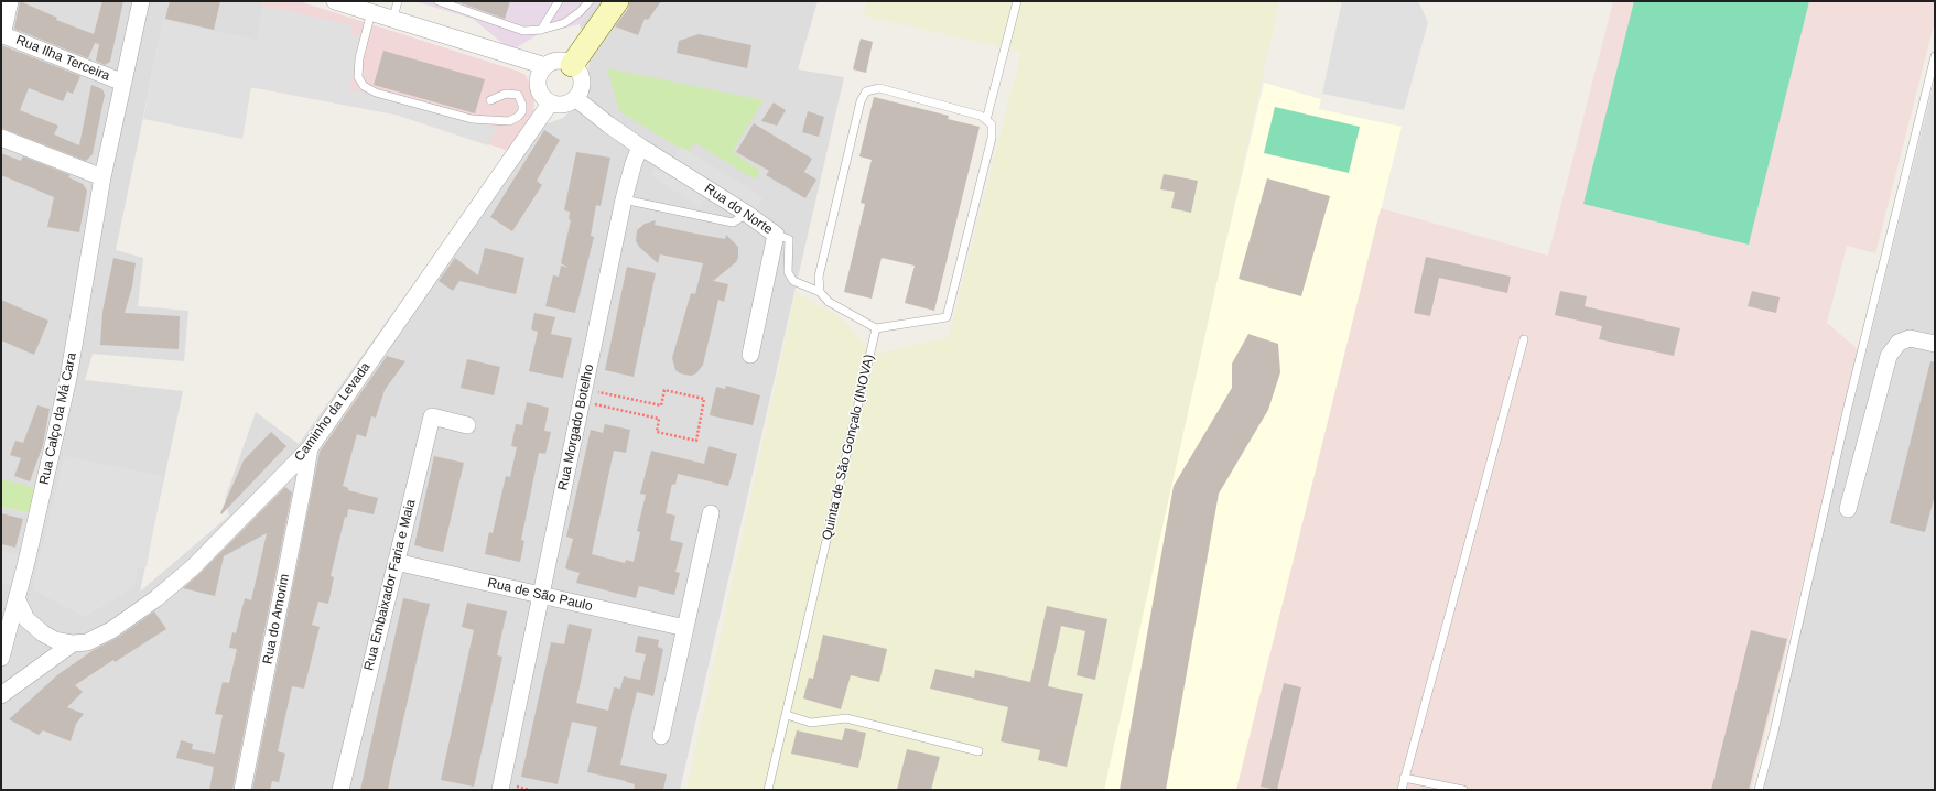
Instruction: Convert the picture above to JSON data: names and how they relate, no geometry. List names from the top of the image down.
{
  "streets": {
    "street": [
      "Rua Ilha Terceira",
      "Rua do Norte",
      "Caminho da Levada",
      "Rua Calço da Má Cara",
      "Rua Morgado Botelho",
      "Rua Embaixador Faria e Maia",
      "Rua de São Paulo",
      "Rua do Amorim"
    ],
    "lane": ["Quinta de São Gonçalo (INOVA)"]
  },
  "crossings": [
    ["Rua Ilha Terceira", "Rua Calço da Má Cara"],
    ["Rua do Norte", "Rua Morgado Botelho"],
    ["Caminho da Levada", "Rua Calço da Má Cara"],
    ["Caminho da Levada", "Rua do Amorim"],
    ["Rua Morgado Botelho", "Rua de São Paulo"],
    ["Rua Embaixador Faria e Maia", "Rua de São Paulo"]
  ]
}
